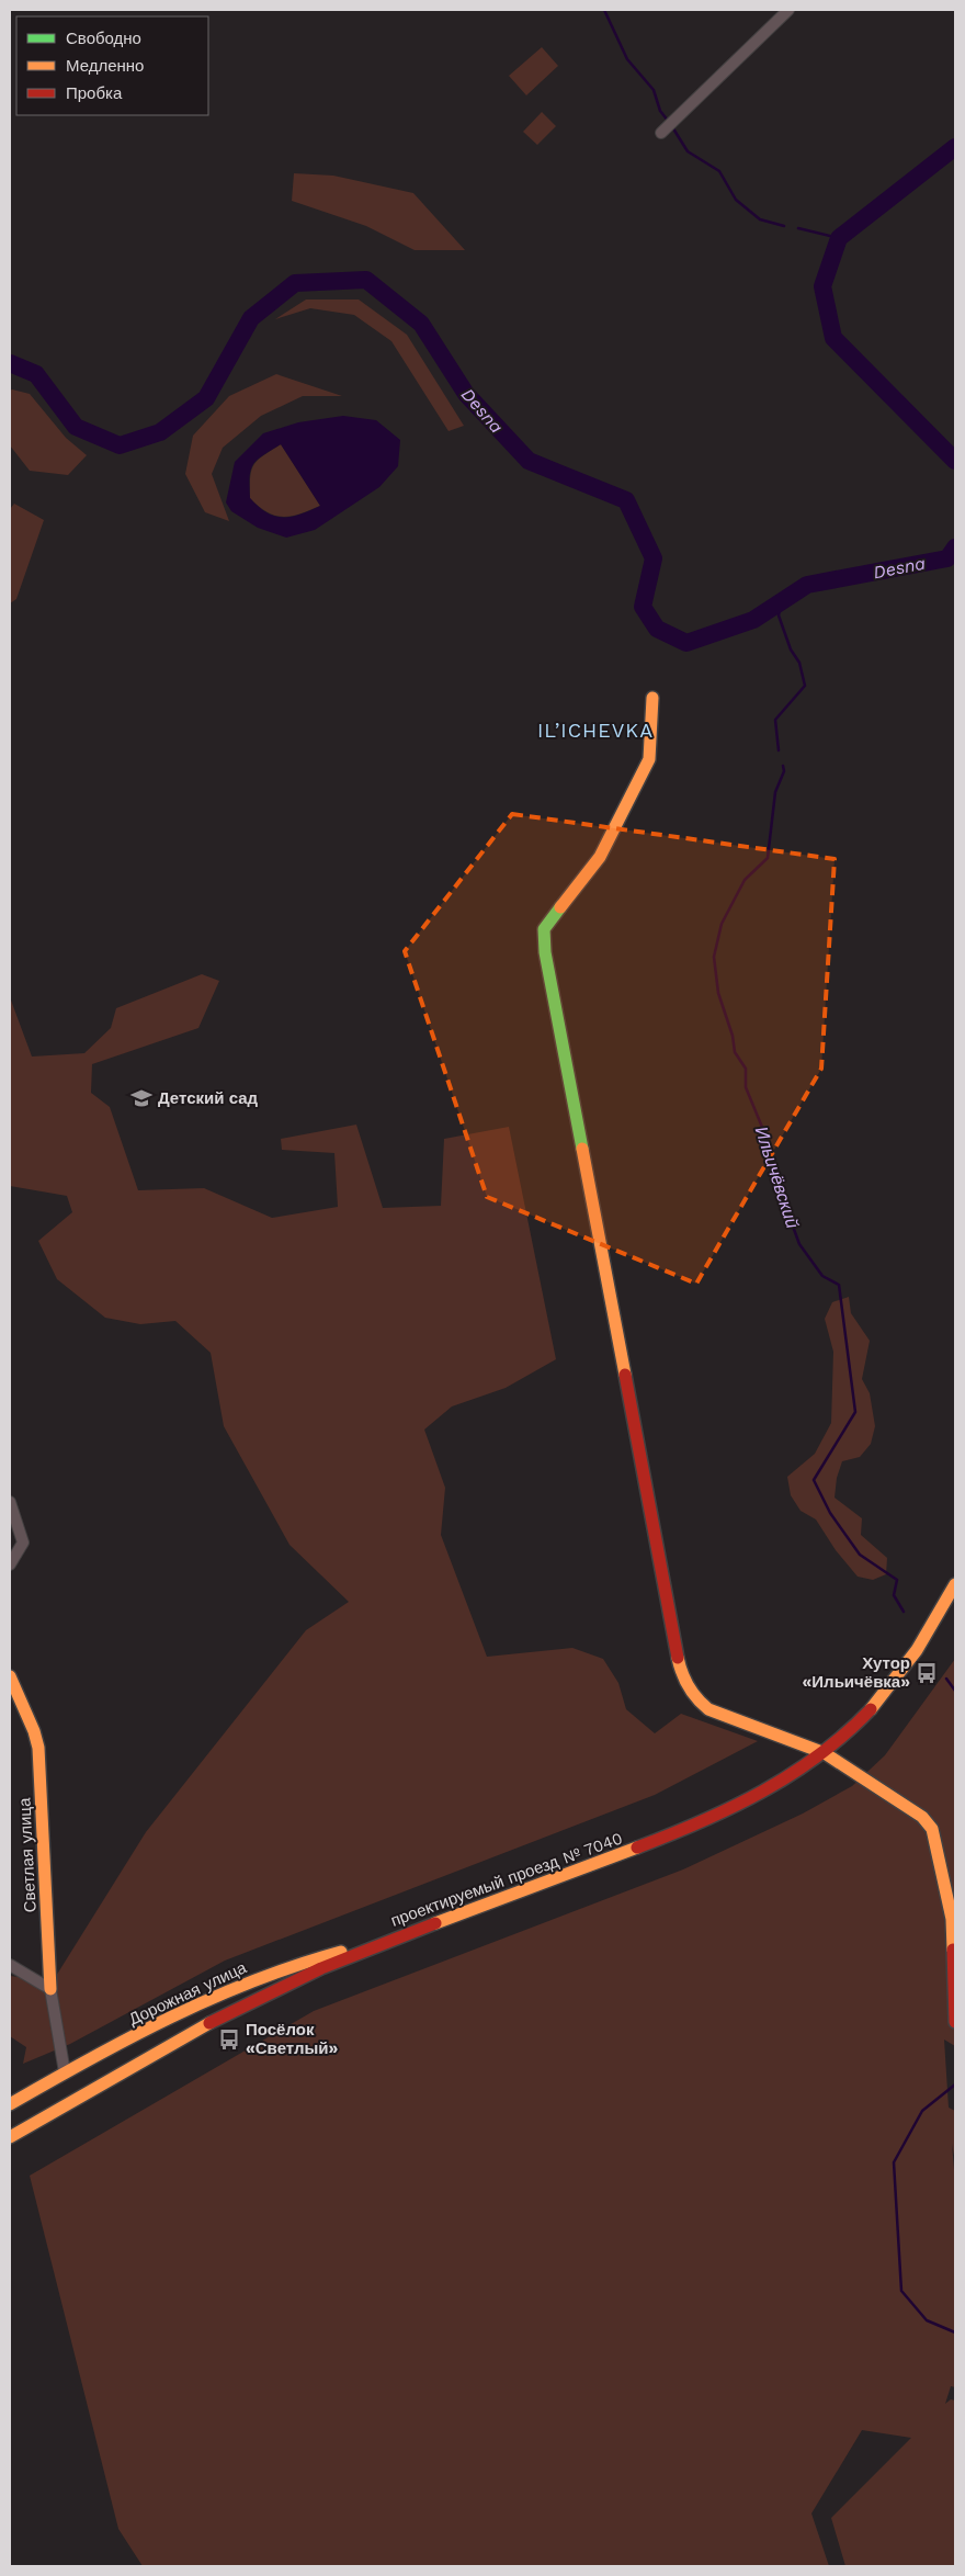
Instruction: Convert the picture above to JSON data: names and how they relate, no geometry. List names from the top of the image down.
{
  "streets": {
    "street": ["Светлая улица", "проектируемый проезд № 7040", "Дорожная улица"]
  },
  "crossings": [
    ["проектируемый проезд № 7040", "Дорожная улица"]
  ],
  "districts": ["IL’ICHEVKA"],
  "water": ["Desna", "Ильичёвский"],
  "places": {
    "school or university": ["Детский сад"],
    "bus stop": ["Хутор «Ильичёвка»", "Посёлок «Светлый»"]
  },
  "legend": ["Свободно", "Медленно", "Пробка"]
}
